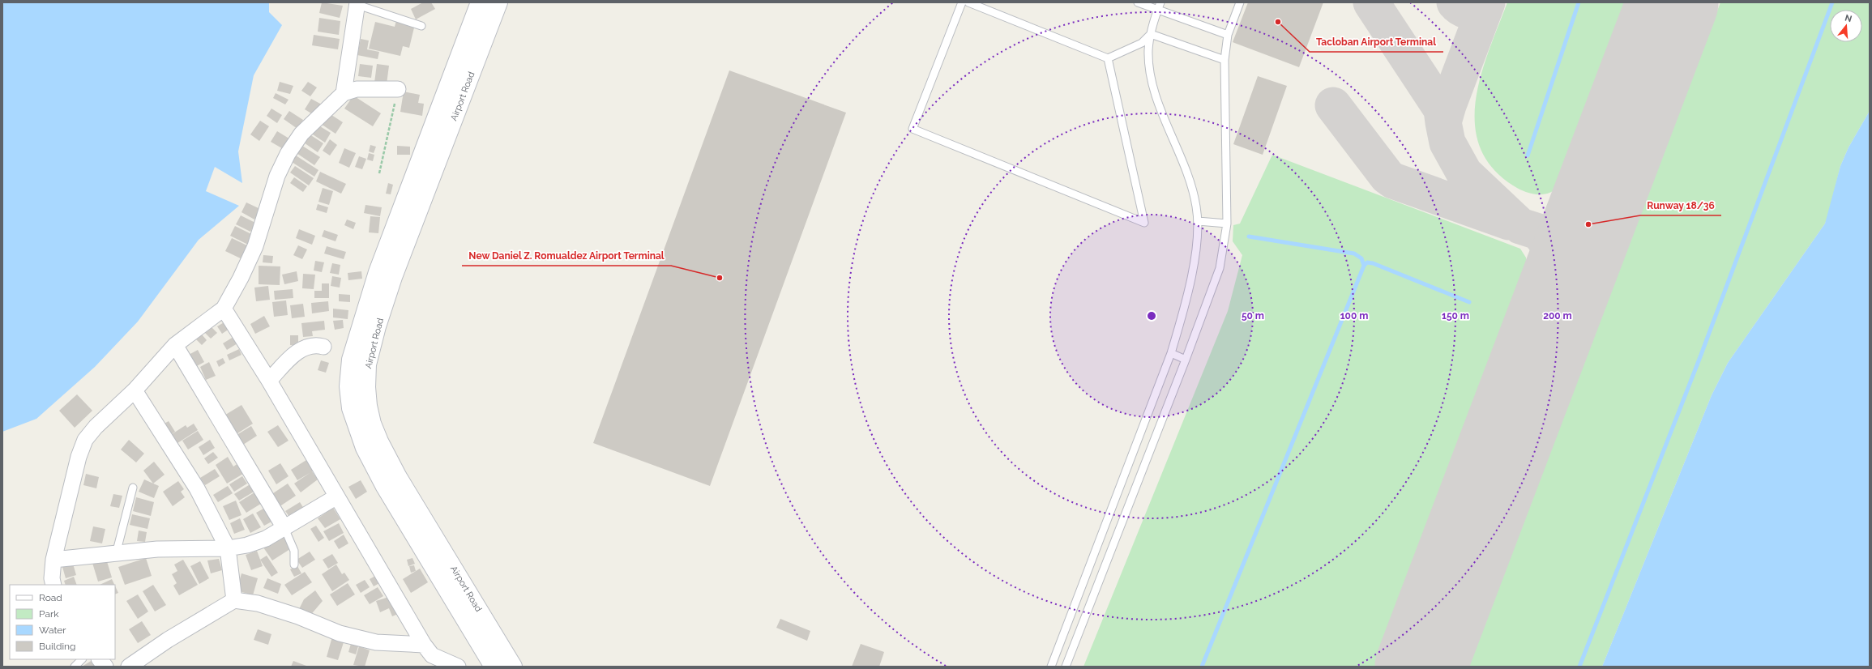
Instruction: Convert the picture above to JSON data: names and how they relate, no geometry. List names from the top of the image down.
{
  "streets": {
    "main road": ["Airport Road"]
  },
  "places": ["Tacloban Airport Terminal", "Runway 18/36", "New Daniel Z. Romualdez Airport Terminal"],
  "legend": [
    "Road",
    "Park",
    "Water",
    "Building"
  ],
  "north": "top",
  "rings": [
    "50 m",
    "100 m",
    "150 m",
    "200 m"
  ]
}
